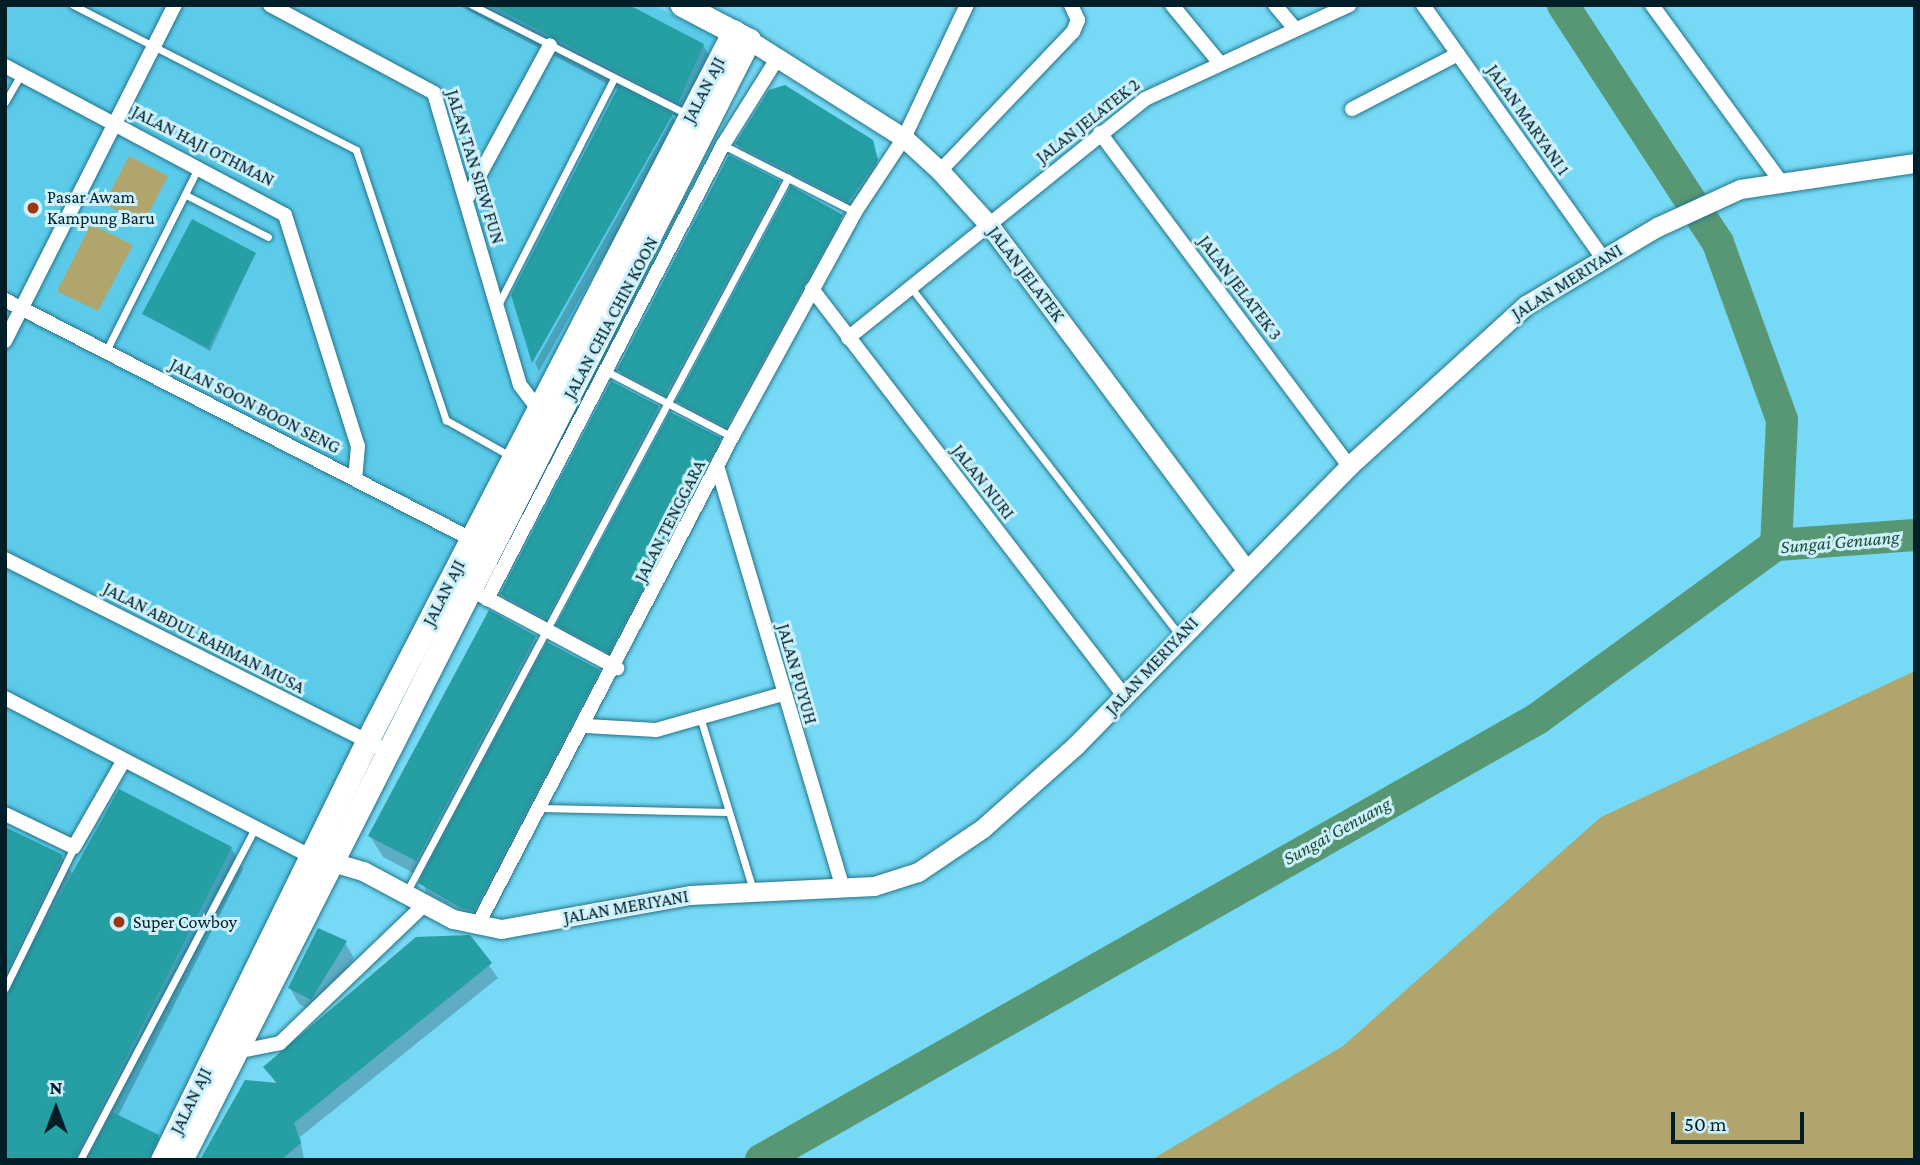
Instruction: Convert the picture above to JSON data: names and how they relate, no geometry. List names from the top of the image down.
{
  "streets": {
    "main road": ["JALAN AJI"],
    "street": [
      "JALAN MARYANI 1",
      "JALAN JELATEK 2",
      "JALAN HAJI OTHMAN",
      "JALAN TAN SIEW FUN",
      "JALAN JELATEK",
      "JALAN MERIYANI",
      "JALAN JELATEK 3",
      "JALAN CHIA CHIN KOON",
      "JALAN SOON BOON SENG",
      "JALAN NURI",
      "JALAN TENGGARA",
      "JALAN ABDUL RAHMAN MUSA",
      "JALAN PUYUH"
    ]
  },
  "crossings": [
    ["JALAN AJI", "JALAN TAN SIEW FUN"],
    ["JALAN AJI", "JALAN JELATEK"],
    ["JALAN AJI", "JALAN MERIYANI"],
    ["JALAN AJI", "JALAN CHIA CHIN KOON"],
    ["JALAN AJI", "JALAN SOON BOON SENG"],
    ["JALAN AJI", "JALAN ABDUL RAHMAN MUSA"],
    ["JALAN MARYANI 1", "JALAN MERIYANI"],
    ["JALAN JELATEK 2", "JALAN JELATEK"],
    ["JALAN JELATEK 2", "JALAN JELATEK 3"],
    ["JALAN JELATEK 2", "JALAN NURI"],
    ["JALAN HAJI OTHMAN", "JALAN SOON BOON SENG"],
    ["JALAN JELATEK", "JALAN MERIYANI"],
    ["JALAN JELATEK", "JALAN CHIA CHIN KOON"],
    ["JALAN JELATEK", "JALAN TENGGARA"],
    ["JALAN MERIYANI", "JALAN JELATEK 3"],
    ["JALAN MERIYANI", "JALAN NURI"],
    ["JALAN MERIYANI", "JALAN TENGGARA"],
    ["JALAN MERIYANI", "JALAN PUYUH"],
    ["JALAN NURI", "JALAN TENGGARA"],
    ["JALAN TENGGARA", "JALAN PUYUH"]
  ],
  "water": ["Sungai Genuang"],
  "places": ["Pasar Awam Kampung Baru", "Super Cowboy"],
  "scale_bar": "50 m",
  "north": "top"
}
